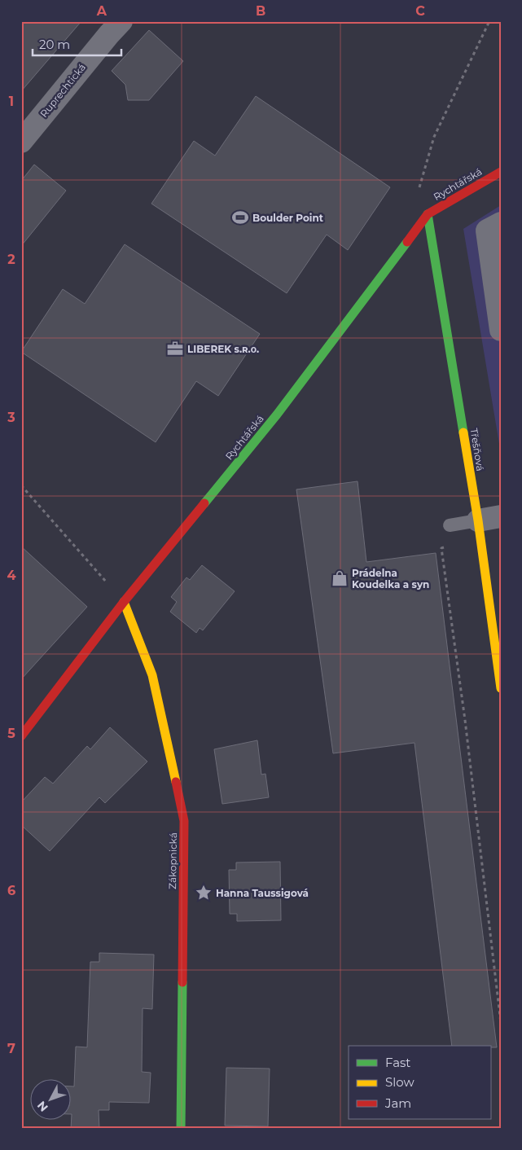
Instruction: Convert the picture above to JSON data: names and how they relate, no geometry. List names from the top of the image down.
{
  "streets": {
    "street": [
      "Ruprechtická",
      "Rychtářská",
      "Třešňová",
      "Zákopnická"
    ]
  },
  "crossings": [
    ["Rychtářská", "Třešňová"],
    ["Rychtářská", "Zákopnická"]
  ],
  "places": {
    "sports": ["Boulder Point"],
    "office": ["LIBEREK s.ʀ.ᴏ."],
    "shop": ["Prádelna Koudelka a syn"],
    "place": ["Hanna Taussigová"]
  },
  "legend": ["Fast", "Slow", "Jam"],
  "scale_bar": "20 m",
  "north": "bottom left",
  "grid": {
    "columns": ["A", "B", "C"],
    "rows": [
      "1",
      "2",
      "3",
      "4",
      "5",
      "6",
      "7"
    ]
  }
}
